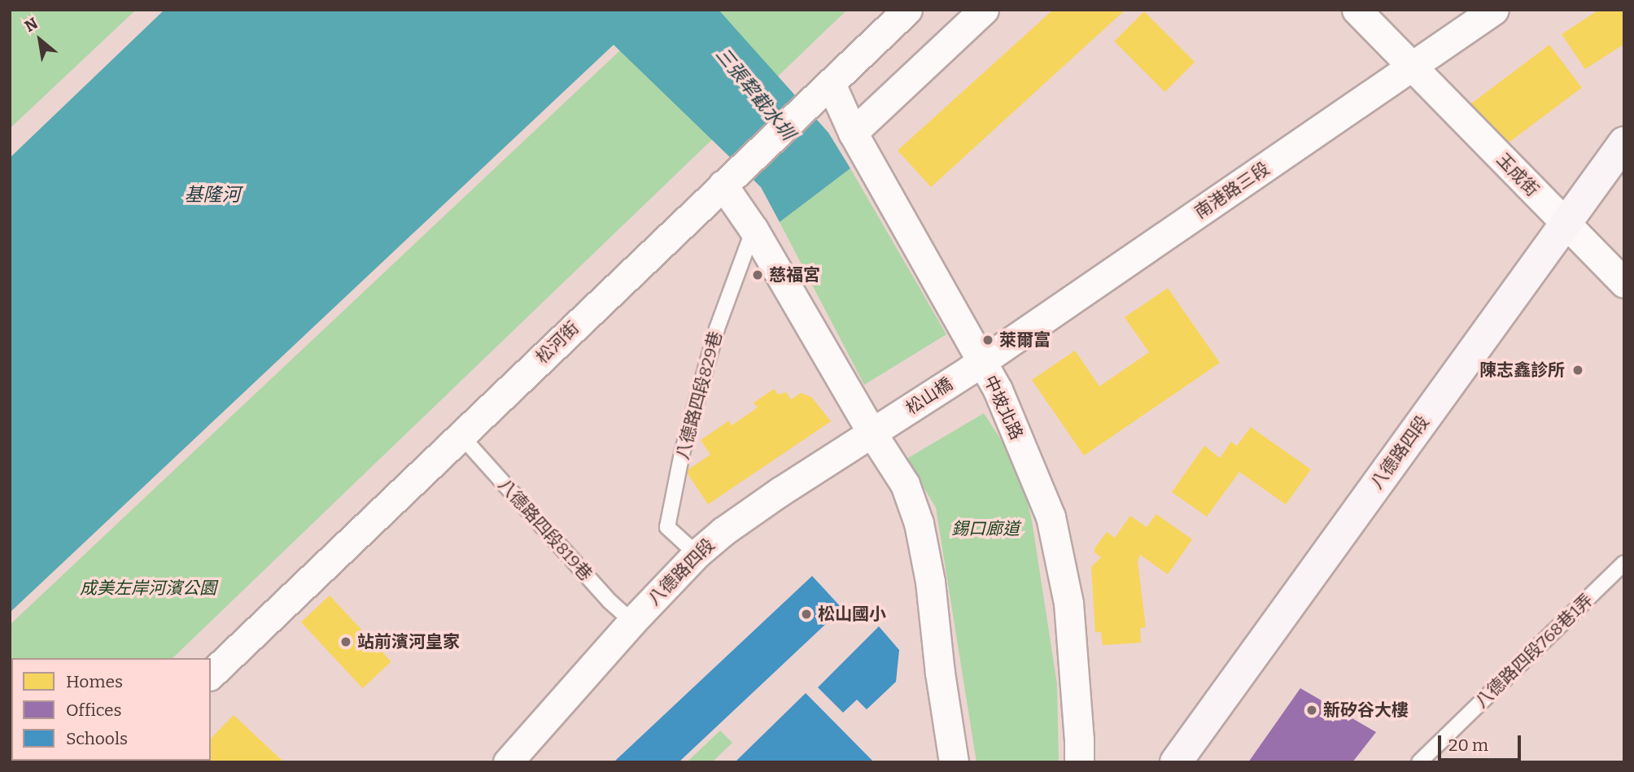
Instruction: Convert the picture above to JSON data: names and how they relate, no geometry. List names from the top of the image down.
{
  "streets": {
    "main road": ["八德路四段"],
    "street": [
      "玉成街",
      "南港路三段",
      "松河街",
      "松山橋",
      "中坡北路"
    ],
    "lane": ["八德路四段829巷", "八德路四段819巷", "八德路四段768巷1弄"]
  },
  "crossings": [
    ["玉成街", "南港路三段"],
    ["玉成街", "八德路四段"],
    ["南港路三段", "松山橋"],
    ["南港路三段", "中坡北路"],
    ["松河街", "中坡北路"],
    ["松河街", "八德路四段819巷"],
    ["八德路四段829巷", "八德路四段"],
    ["松山橋", "中坡北路"],
    ["松山橋", "八德路四段"],
    ["八德路四段", "八德路四段819巷"]
  ],
  "water": ["三張犂截水圳", "基隆河"],
  "parks": ["錫口廊道", "成美左岸河濱公園"],
  "places": [
    "慈福宮",
    "萊爾富",
    "陳志鑫診所",
    "松山國小",
    "站前濱河皇家",
    "新矽谷大樓"
  ],
  "legend": ["Homes", "Offices", "Schools"],
  "scale_bar": "20 m",
  "north": "top left"
}
